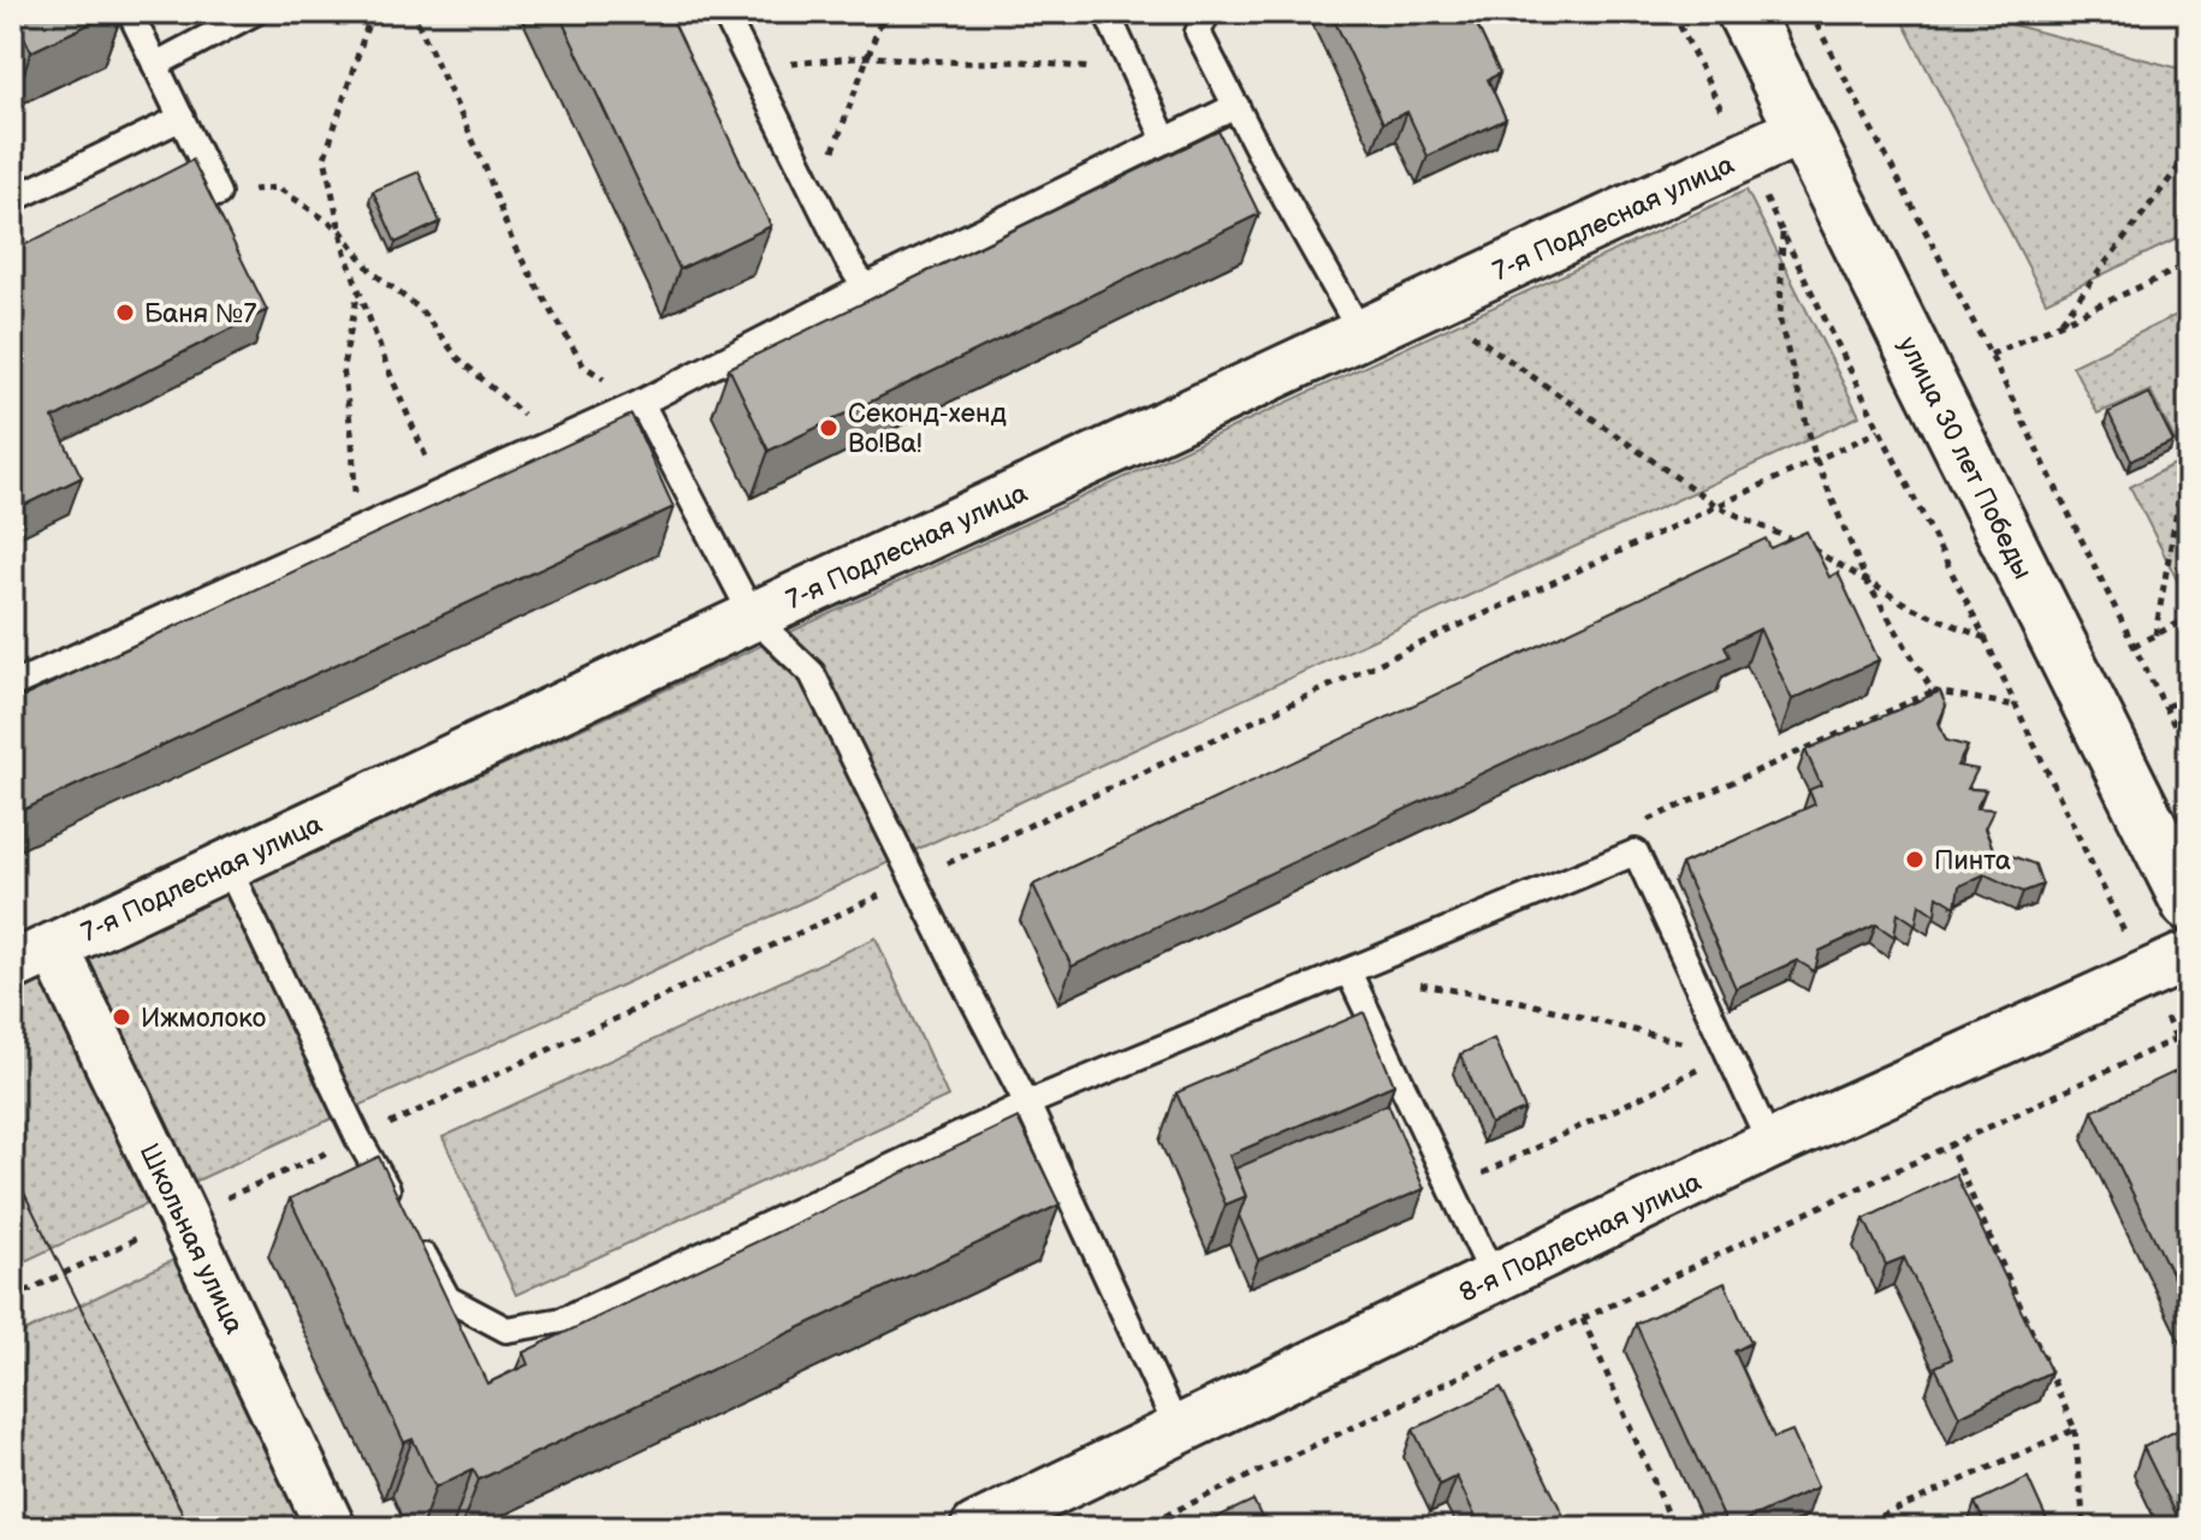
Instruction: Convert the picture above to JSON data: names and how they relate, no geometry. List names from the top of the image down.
{
  "streets": {
    "main road": ["улица 30 лет Победы"],
    "street": ["7-я Подлесная улица", "8-я Подлесная улица", "Школьная улица"]
  },
  "crossings": [
    ["7-я Подлесная улица", "улица 30 лет Победы"],
    ["7-я Подлесная улица", "Школьная улица"]
  ],
  "places": [
    "Баня №7",
    "Секонд-хенд Во!Ва!",
    "Пинта",
    "Ижмолоко"
  ]
}
